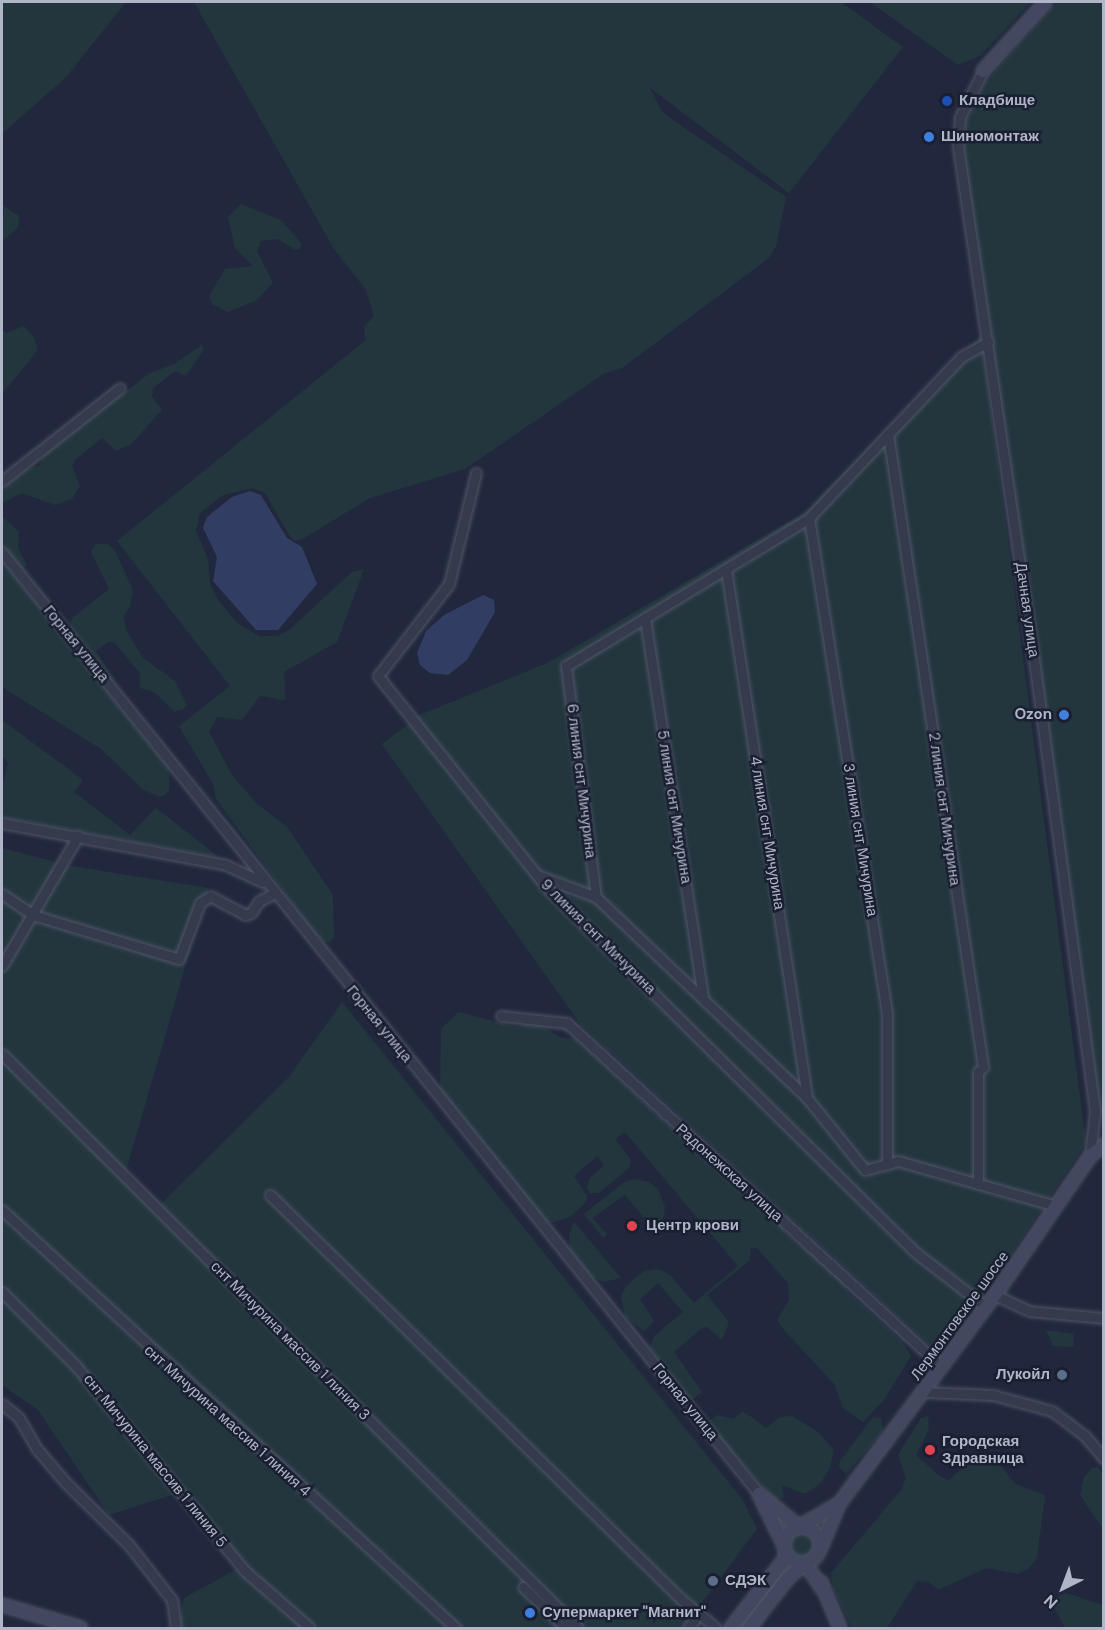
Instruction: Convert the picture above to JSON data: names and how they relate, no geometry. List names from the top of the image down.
{
  "streets": {
    "street": [
      "Дачная улица",
      "Горная улица",
      "6 линия снт Мичурина",
      "5 линия снт Мичурина",
      "2 линия снт Мичурина",
      "4 линия снт Мичурина",
      "3 линия снт Мичурина",
      "9 линия снт Мичурина",
      "Радонежская улица",
      "Лермонтовское шоссе",
      "снт Мичурина массив 1 линия 3",
      "снт Мичурина массив 1 линия 4",
      "снт Мичурина массив 1 линия 5"
    ]
  },
  "crossings": [
    ["Дачная улица", "Лермонтовское шоссе"],
    ["6 линия снт Мичурина", "5 линия снт Мичурина"],
    ["9 линия снт Мичурина", "Лермонтовское шоссе"],
    ["Радонежская улица", "Лермонтовское шоссе"]
  ],
  "places": [
    "Кладбище",
    "Шиномонтаж",
    "Ozon",
    "Центр крови",
    "Лукойл",
    "Городская Здравница",
    "СДЭК",
    "Супермаркет \"Магнит\""
  ],
  "north": "bottom left"
}
